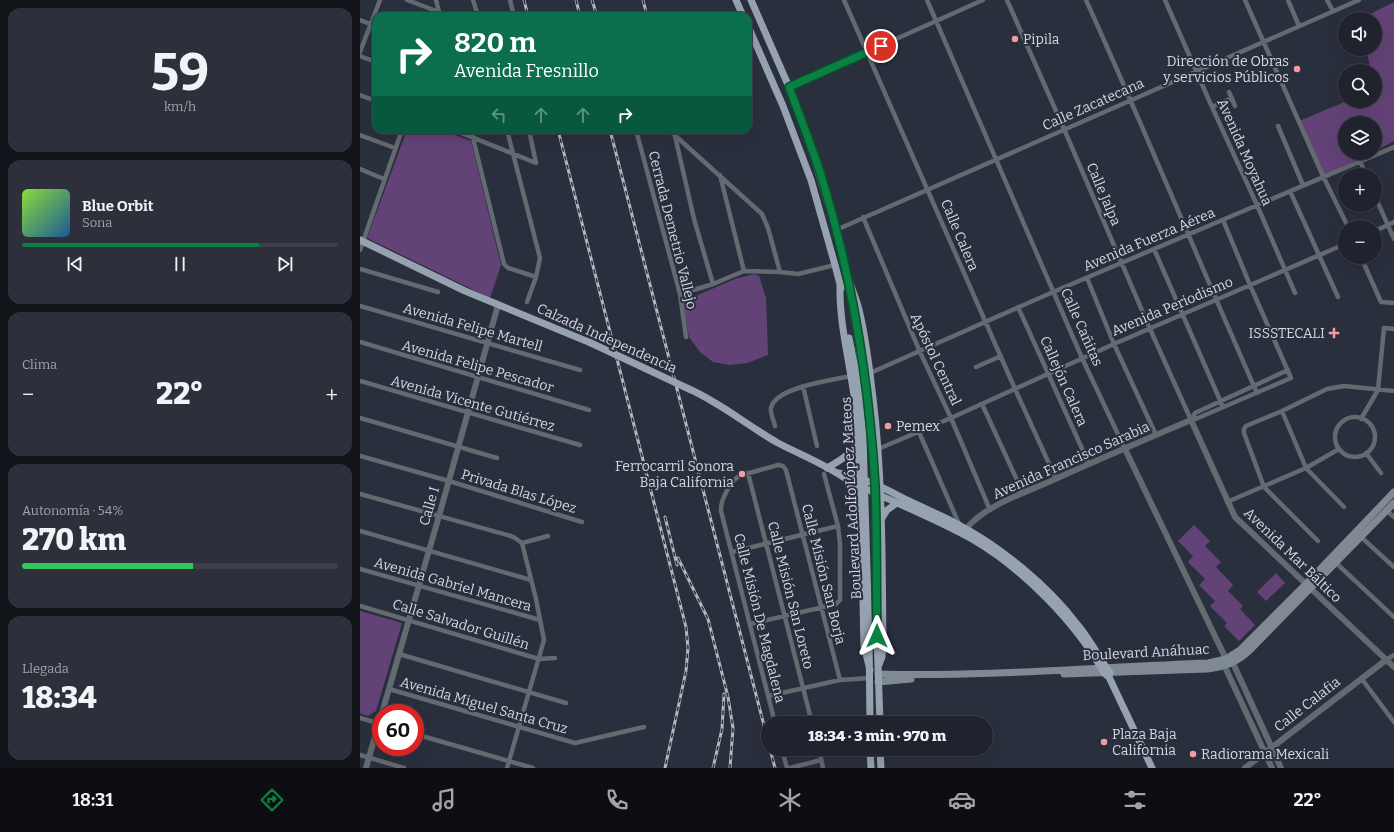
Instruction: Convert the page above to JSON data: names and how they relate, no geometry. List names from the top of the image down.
{
  "streets": {
    "main road": ["Calzada Independencia", "Boulevard Adolfo López Mateos", "Boulevard Anáhuac"],
    "street": [
      "Calle Zacatecana",
      "Avenida Moyahua",
      "Calle Jalpa",
      "Cerrada Demetrio Vallejo",
      "Calle Calera",
      "Avenida Fuerza Aérea",
      "Avenida Periodismo",
      "Avenida Felipe Martell",
      "Calle Cañitas",
      "Apóstol Central",
      "Avenida Felipe Pescador",
      "Callejón Calera",
      "Avenida Vicente Gutiérrez",
      "Avenida Francisco Sarabia",
      "Privada Blas López",
      "Calle I",
      "Avenida Mar Báltico",
      "Calle Misión San Borja",
      "Avenida Gabriel Mancera",
      "Calle Misión San Loreto",
      "Calle Misión De Magdalena",
      "Calle Salvador Guillén",
      "Calle Calafia",
      "Avenida Miguel Santa Cruz"
    ]
  },
  "crossings": [
    ["Calle Zacatecana", "Avenida Moyahua"],
    ["Calle Zacatecana", "Calle Jalpa"],
    ["Calle Zacatecana", "Calle Calera"],
    ["Calle Zacatecana", "Calle Cañitas"],
    ["Calle Zacatecana", "Apóstol Central"],
    ["Calle Zacatecana", "Boulevard Adolfo López Mateos"],
    ["Avenida Moyahua", "Avenida Fuerza Aérea"],
    ["Avenida Moyahua", "Avenida Periodismo"],
    ["Calle Jalpa", "Avenida Fuerza Aérea"],
    ["Calle Jalpa", "Avenida Periodismo"],
    ["Calle Jalpa", "Avenida Francisco Sarabia"],
    ["Calle Jalpa", "Avenida Mar Báltico"],
    ["Calle Calera", "Avenida Fuerza Aérea"],
    ["Calle Calera", "Avenida Periodismo"],
    ["Calle Calera", "Avenida Francisco Sarabia"],
    ["Avenida Fuerza Aérea", "Calle Cañitas"],
    ["Avenida Fuerza Aérea", "Apóstol Central"],
    ["Avenida Fuerza Aérea", "Callejón Calera"],
    ["Avenida Periodismo", "Calle Cañitas"],
    ["Avenida Periodismo", "Apóstol Central"],
    ["Avenida Periodismo", "Callejón Calera"],
    ["Avenida Felipe Martell", "Calle I"],
    ["Calle Cañitas", "Avenida Francisco Sarabia"],
    ["Calle Cañitas", "Boulevard Anáhuac"],
    ["Calle Cañitas", "Calle Calafia"],
    ["Calzada Independencia", "Avenida Francisco Sarabia"],
    ["Calzada Independencia", "Calle I"],
    ["Calzada Independencia", "Boulevard Anáhuac"],
    ["Apóstol Central", "Avenida Francisco Sarabia"],
    ["Avenida Felipe Pescador", "Calle I"],
    ["Callejón Calera", "Avenida Francisco Sarabia"],
    ["Avenida Vicente Gutiérrez", "Calle I"],
    ["Avenida Francisco Sarabia", "Avenida Mar Báltico"],
    ["Privada Blas López", "Calle I"],
    ["Boulevard Adolfo López Mateos", "Boulevard Anáhuac"],
    ["Calle I", "Avenida Gabriel Mancera"],
    ["Calle I", "Calle Salvador Guillén"],
    ["Calle I", "Avenida Miguel Santa Cruz"],
    ["Avenida Mar Báltico", "Boulevard Anáhuac"],
    ["Avenida Mar Báltico", "Calle Calafia"],
    ["Calle Misión San Borja", "Calle Misión San Loreto"],
    ["Calle Misión San Borja", "Calle Misión De Magdalena"],
    ["Calle Misión San Loreto", "Calle Misión De Magdalena"]
  ],
  "places": {
    "other": [
      "Pipila",
      "Dirección de Obras y servicios Públicos",
      "Pemex",
      "Ferrocarril Sonora Baja California",
      "Plaza Baja California",
      "Radiorama Mexicali"
    ],
    "health": ["ISSSTECALI"]
  },
  "page": {
    "tile": [
      ["59", "km/h"],
      "Clima",
      ["Autonomía · 54%", "270 km"],
      ["Llegada", "18:34"]
    ],
    "map_buttons": ["+", "−"],
    "turn": ["820 m", "Avenida Fresnillo"],
    "song": ["Blue Orbit", "Sona"],
    "heat": ["−", "22°", "+"],
    "limit": "60",
    "trip": "18:34 · 3 min · 970 m",
    "tabs": ["18:31", "22°"]
  }
}
